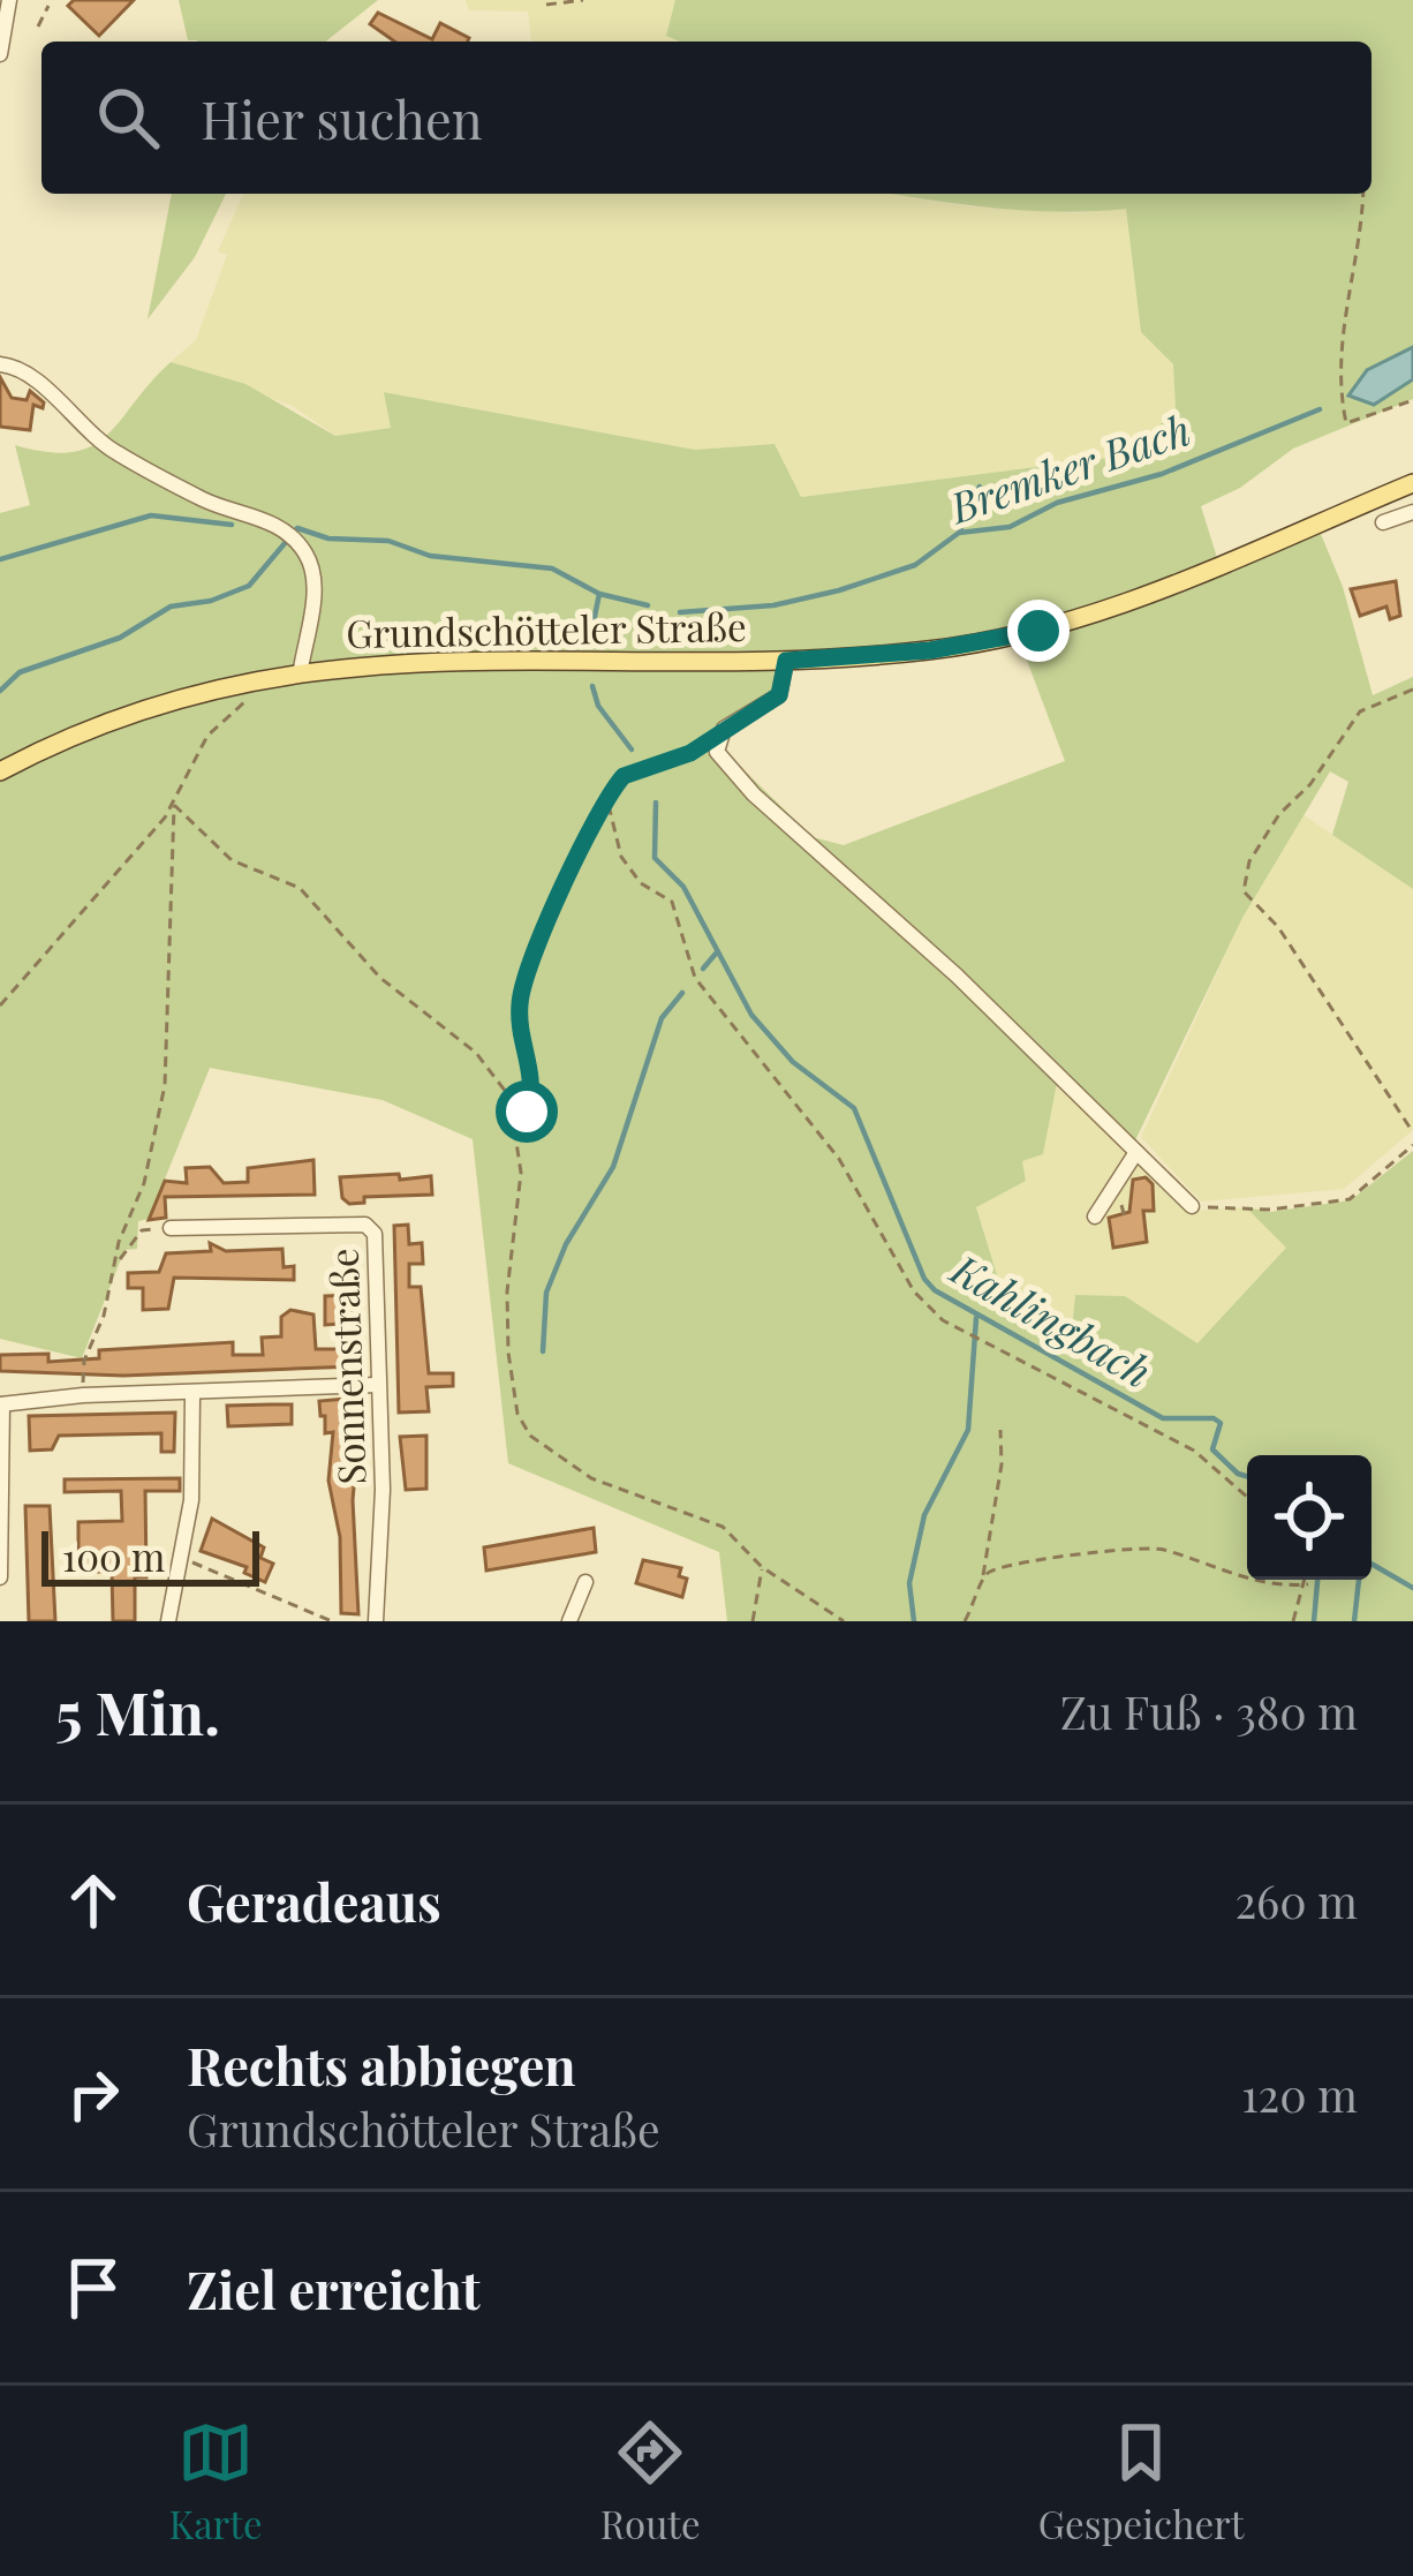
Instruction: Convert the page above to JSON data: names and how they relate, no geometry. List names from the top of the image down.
{
  "streets": {
    "main road": ["Grundschötteler Straße"],
    "street": ["Sonnenstraße"]
  },
  "water": ["Bremker Bach", "Kahlingbach"],
  "scale_bar": "100 m",
  "page": {
    "search": "Hier suchen",
    "scale": "100 m",
    "heading": ["5 Min.", "Zu Fuß · 380 m"],
    "list": [
      ["Geradeaus", "260 m"],
      ["Rechts abbiegen", "Grundschötteler Straße", "120 m"],
      "Ziel erreicht"
    ],
    "nav": ["Karte", "Route", "Gespeichert"]
  }
}
